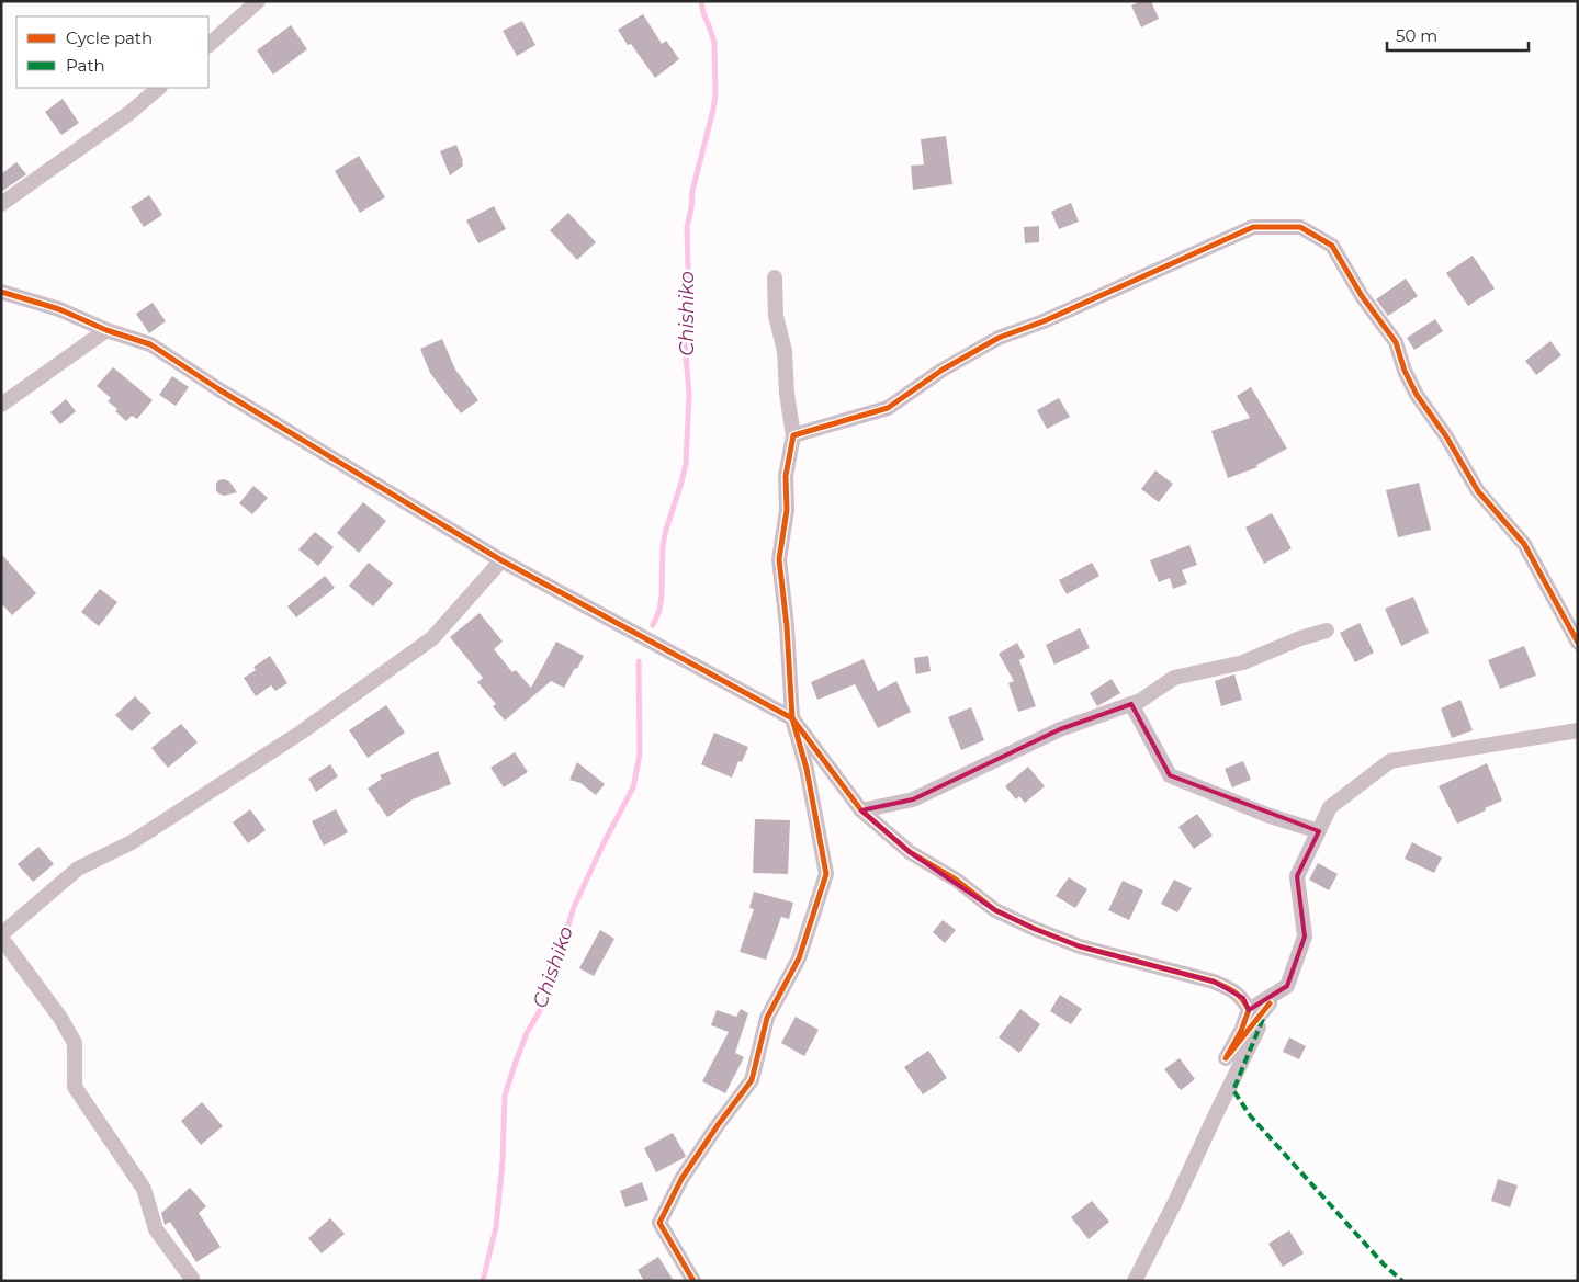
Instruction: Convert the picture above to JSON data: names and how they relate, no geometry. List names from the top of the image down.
{
  "water": ["Chishiko"],
  "legend": ["Cycle path", "Path"],
  "scale_bar": "50 m"
}
